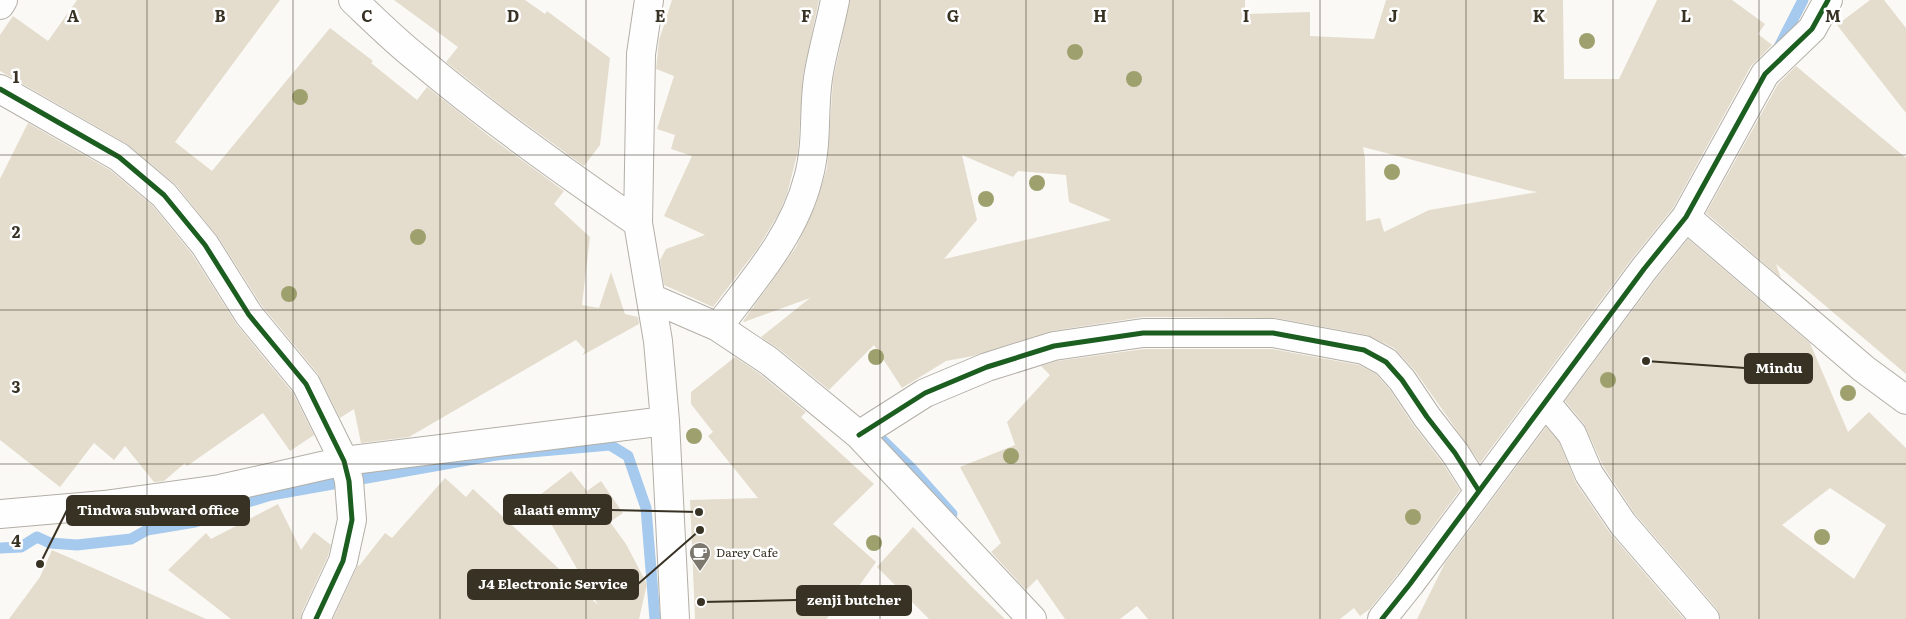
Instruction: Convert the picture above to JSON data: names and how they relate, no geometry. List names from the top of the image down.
{
  "places": {
    "other": [
      "Mindu",
      "alaati emmy",
      "J4 Electronic Service",
      "Tindwa subward office",
      "zenji butcher"
    ],
    "cafe": ["Darey Cafe"]
  },
  "grid": {
    "columns": [
      "A",
      "B",
      "C",
      "D",
      "E",
      "F",
      "G",
      "H",
      "I",
      "J",
      "K",
      "L",
      "M"
    ],
    "rows": [
      "1",
      "2",
      "3",
      "4"
    ]
  }
}
